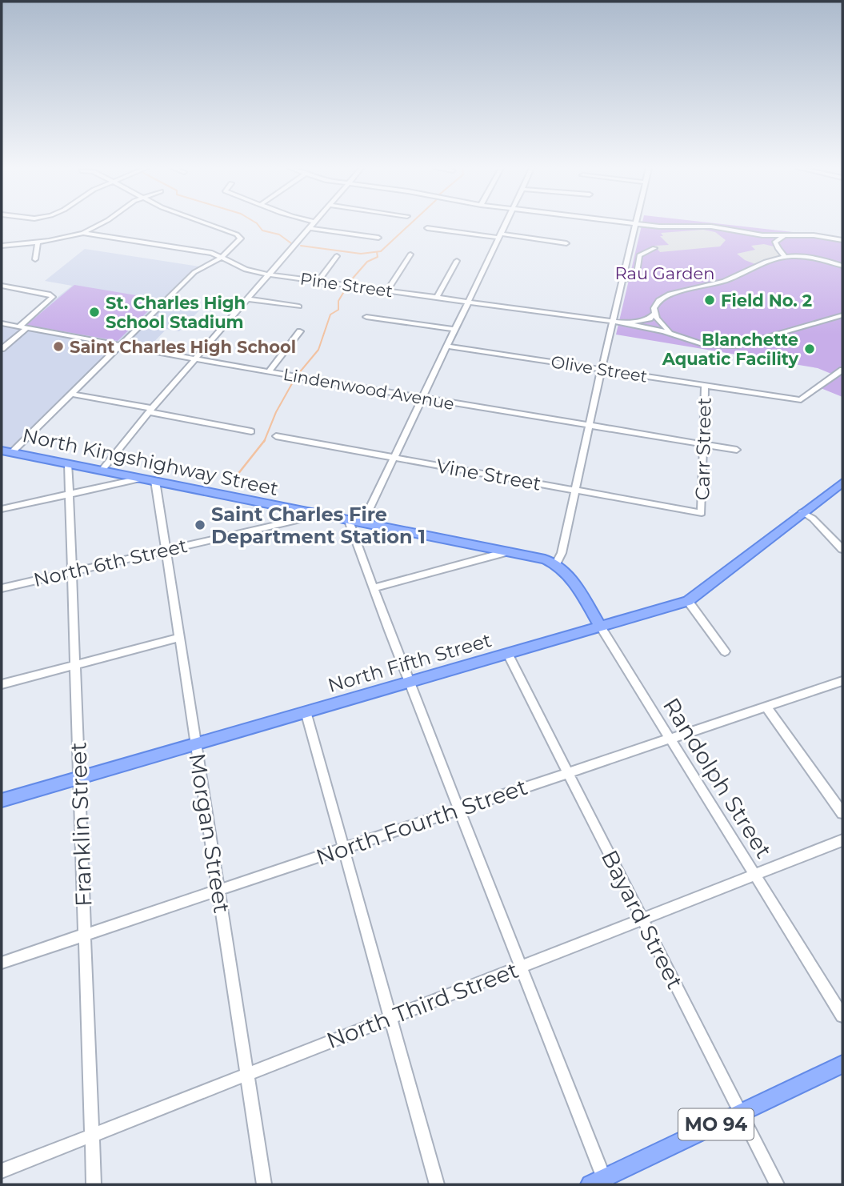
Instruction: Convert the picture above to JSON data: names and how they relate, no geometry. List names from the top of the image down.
{
  "streets": {
    "main road": [
      "North Kingshighway Street",
      "North Fifth Street",
      "Randolph Street",
      "MO 94"
    ],
    "street": [
      "Pine Street",
      "Olive Street",
      "Lindenwood Avenue",
      "Carr Street",
      "Vine Street",
      "North 6th Street",
      "North Fourth Street",
      "Franklin Street",
      "Morgan Street",
      "Bayard Street",
      "North Third Street"
    ]
  },
  "crossings": [
    ["Olive Street", "Carr Street"],
    ["Lindenwood Avenue", "Carr Street"],
    ["Carr Street", "Vine Street"],
    ["North Kingshighway Street", "North 6th Street"],
    ["North Kingshighway Street", "Randolph Street"],
    ["North Kingshighway Street", "Franklin Street"],
    ["North Kingshighway Street", "Morgan Street"],
    ["North 6th Street", "Franklin Street"],
    ["North 6th Street", "Morgan Street"],
    ["North Fifth Street", "Randolph Street"],
    ["North Fifth Street", "Franklin Street"],
    ["North Fifth Street", "Morgan Street"],
    ["North Fifth Street", "Bayard Street"],
    ["Randolph Street", "North Fourth Street"],
    ["Randolph Street", "North Third Street"],
    ["North Fourth Street", "Franklin Street"],
    ["North Fourth Street", "Morgan Street"],
    ["North Fourth Street", "Bayard Street"],
    ["Franklin Street", "North Third Street"],
    ["Morgan Street", "North Third Street"],
    ["Bayard Street", "North Third Street"],
    ["Bayard Street", "MO 94"]
  ],
  "parks": ["Rau Garden"],
  "places": [
    "Field No. 2",
    "St. Charles High School Stadium",
    "Saint Charles High School",
    "Blanchette Aquatic Facility",
    "Saint Charles Fire Department Station 1"
  ]
}
